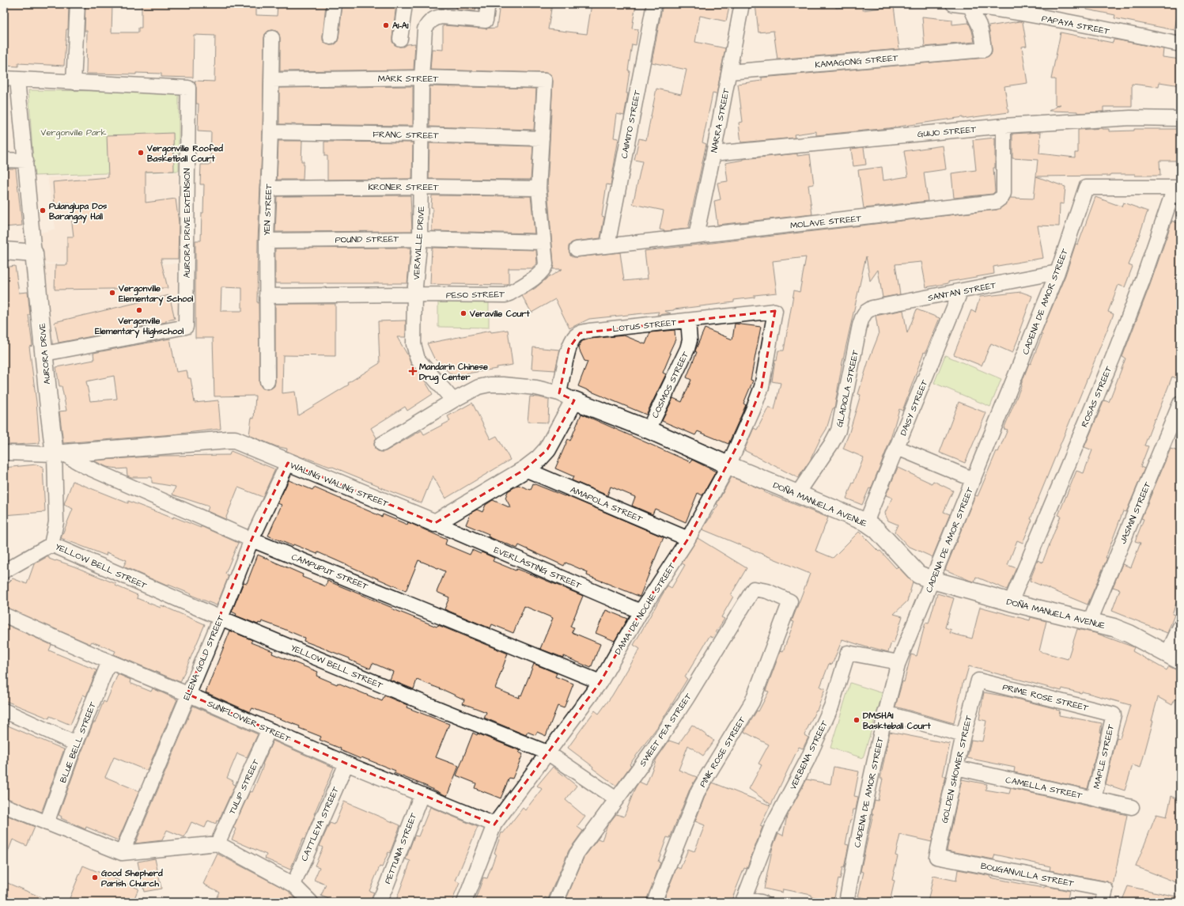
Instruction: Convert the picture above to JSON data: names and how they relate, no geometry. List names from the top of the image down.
{
  "streets": {
    "street": [
      "PAPAYA STREET",
      "KAMAGONG STREET",
      "MARK STREET",
      "NARRA STREET",
      "CAIMITO STREET",
      "GUIJO STREET",
      "FRANC STREET",
      "KRONER STREET",
      "YEN STREET",
      "MOLAVE STREET",
      "AURORA DRIVE EXTENSION",
      "POUND STREET",
      "VERAVILLE DRIVE",
      "SANTAN STREET",
      "PESO STREET",
      "CADENA DE AMOR STREET",
      "LOTUS STREET",
      "AURORA DRIVE",
      "COSMOS STREET",
      "GLADIOLA STREET",
      "ROSAS STREET",
      "DAISY STREET",
      "WALING WALING STREET",
      "AMAPOLA STREET",
      "DOÑA MANUELA AVENUE",
      "JASMIN STREET",
      "YELLOW BELL STREET",
      "EVERLASTING STREET",
      "CAMPUPUT STREET",
      "DAMA DE NOCHE STREET",
      "ELENA GOLD STREET",
      "PRIME ROSE STREET",
      "SUNFLOWER STREET",
      "SWEET PEA STREET",
      "BLUE BELL STREET",
      "PINK ROSE STREET",
      "VERBENA STREET",
      "MAPLE STREET",
      "GOLDEN SHOWER STREET",
      "TULIP STREET",
      "CAMELLA STREET",
      "CATTLEYA STREET",
      "PETTUNIA STREET",
      "BOUGANVILLA STREET"
    ]
  },
  "crossings": [
    ["PAPAYA STREET", "KAMAGONG STREET"],
    ["KAMAGONG STREET", "NARRA STREET"],
    ["MARK STREET", "YEN STREET"],
    ["MARK STREET", "VERAVILLE DRIVE"],
    ["MARK STREET", "PESO STREET"],
    ["NARRA STREET", "GUIJO STREET"],
    ["NARRA STREET", "MOLAVE STREET"],
    ["CAIMITO STREET", "MOLAVE STREET"],
    ["GUIJO STREET", "MOLAVE STREET"],
    ["FRANC STREET", "YEN STREET"],
    ["FRANC STREET", "VERAVILLE DRIVE"],
    ["FRANC STREET", "PESO STREET"],
    ["KRONER STREET", "YEN STREET"],
    ["KRONER STREET", "VERAVILLE DRIVE"],
    ["KRONER STREET", "PESO STREET"],
    ["YEN STREET", "POUND STREET"],
    ["YEN STREET", "PESO STREET"],
    ["AURORA DRIVE EXTENSION", "AURORA DRIVE"],
    ["POUND STREET", "VERAVILLE DRIVE"],
    ["POUND STREET", "PESO STREET"],
    ["VERAVILLE DRIVE", "PESO STREET"],
    ["SANTAN STREET", "CADENA DE AMOR STREET"],
    ["SANTAN STREET", "GLADIOLA STREET"],
    ["SANTAN STREET", "DAISY STREET"],
    ["CADENA DE AMOR STREET", "ROSAS STREET"],
    ["CADENA DE AMOR STREET", "DOÑA MANUELA AVENUE"],
    ["CADENA DE AMOR STREET", "VERBENA STREET"],
    ["LOTUS STREET", "COSMOS STREET"],
    ["LOTUS STREET", "DOÑA MANUELA AVENUE"],
    ["LOTUS STREET", "DAMA DE NOCHE STREET"],
    ["AURORA DRIVE", "WALING WALING STREET"],
    ["AURORA DRIVE", "CAMPUPUT STREET"],
    ["COSMOS STREET", "DOÑA MANUELA AVENUE"],
    ["GLADIOLA STREET", "DOÑA MANUELA AVENUE"],
    ["ROSAS STREET", "DOÑA MANUELA AVENUE"],
    ["DAISY STREET", "DOÑA MANUELA AVENUE"],
    ["WALING WALING STREET", "EVERLASTING STREET"],
    ["WALING WALING STREET", "CAMPUPUT STREET"],
    ["WALING WALING STREET", "ELENA GOLD STREET"],
    ["AMAPOLA STREET", "DAMA DE NOCHE STREET"],
    ["DOÑA MANUELA AVENUE", "JASMIN STREET"],
    ["DOÑA MANUELA AVENUE", "DAMA DE NOCHE STREET"],
    ["YELLOW BELL STREET", "DAMA DE NOCHE STREET"],
    ["YELLOW BELL STREET", "ELENA GOLD STREET"],
    ["YELLOW BELL STREET", "SWEET PEA STREET"],
    ["EVERLASTING STREET", "DAMA DE NOCHE STREET"],
    ["CAMPUPUT STREET", "DAMA DE NOCHE STREET"],
    ["CAMPUPUT STREET", "ELENA GOLD STREET"],
    ["DAMA DE NOCHE STREET", "SUNFLOWER STREET"],
    ["ELENA GOLD STREET", "SUNFLOWER STREET"],
    ["PRIME ROSE STREET", "MAPLE STREET"],
    ["PRIME ROSE STREET", "GOLDEN SHOWER STREET"],
    ["SUNFLOWER STREET", "BLUE BELL STREET"],
    ["SUNFLOWER STREET", "TULIP STREET"],
    ["SUNFLOWER STREET", "CATTLEYA STREET"],
    ["SUNFLOWER STREET", "PETTUNIA STREET"],
    ["SWEET PEA STREET", "PINK ROSE STREET"],
    ["MAPLE STREET", "CAMELLA STREET"],
    ["GOLDEN SHOWER STREET", "CAMELLA STREET"],
    ["GOLDEN SHOWER STREET", "BOUGANVILLA STREET"]
  ],
  "parks": ["Vergonville Park"],
  "places": {
    "other": [
      "A1-A1",
      "Vergonville Roofed Basketball Court",
      "Pulanglupa Dos Barangay Hall",
      "Vergonville Elementary School",
      "Vergonville Elementary Highschool",
      "Veraville Court",
      "DMSHAI Baskteball Court",
      "Good Shepherd Parish Church"
    ],
    "health": ["Mandarin Chinese Drug Center"]
  }
}
